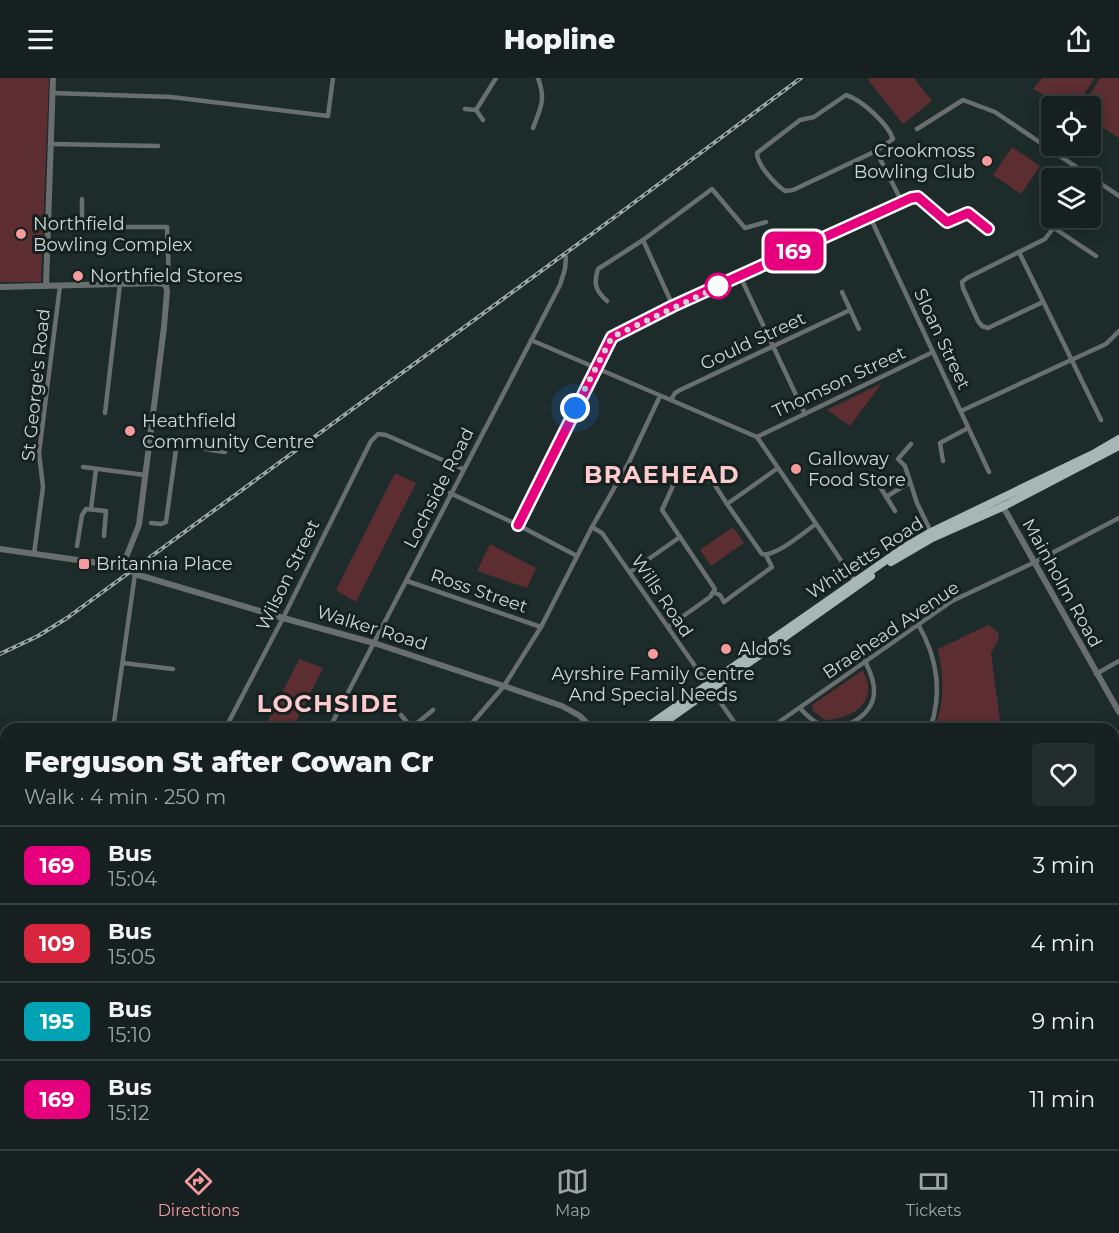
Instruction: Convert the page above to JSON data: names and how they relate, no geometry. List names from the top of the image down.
{
  "streets": {
    "main road": ["Whitletts Road"],
    "street": [
      "Sloan Street",
      "Gould Street",
      "Thomson Street",
      "St George's Road",
      "Lochside Road",
      "Wilson Street",
      "Mainholm Road",
      "Ross Street",
      "Wills Road",
      "Walker Road",
      "Braehead Avenue"
    ]
  },
  "crossings": [
    ["Sloan Street", "Thomson Street"],
    ["Lochside Road", "Wilson Street"],
    ["Lochside Road", "Ross Street"],
    ["Lochside Road", "Walker Road"],
    ["Whitletts Road", "Mainholm Road"],
    ["Whitletts Road", "Wills Road"],
    ["Wilson Street", "Walker Road"],
    ["Mainholm Road", "Braehead Avenue"]
  ],
  "districts": ["BRAEHEAD", "LOCHSIDE"],
  "places": {
    "other": [
      "Crookmoss Bowling Club",
      "Northfield Bowling Complex",
      "Northfield Stores",
      "Heathfield Community Centre",
      "Galloway Food Store",
      "Aldo's",
      "Ayrshire Family Centre And Special Needs"
    ],
    "transit": ["Britannia Place"]
  },
  "lines": ["bus line 169"],
  "page": {
    "header": "Hopline",
    "on_map": "169",
    "heading": ["Ferguson St after Cowan Cr", "Walk · 4 min · 250 m"],
    "list": [
      {
        "mark": "169",
        "name": "Bus",
        "note": "15:04",
        "value": "3 min"
      },
      {
        "mark": "109",
        "name": "Bus",
        "note": "15:05",
        "value": "4 min"
      },
      {
        "mark": "195",
        "name": "Bus",
        "note": "15:10",
        "value": "9 min"
      },
      {
        "mark": "169",
        "name": "Bus",
        "note": "15:12",
        "value": "11 min"
      }
    ],
    "tabs": ["Directions", "Map", "Tickets"]
  }
}
